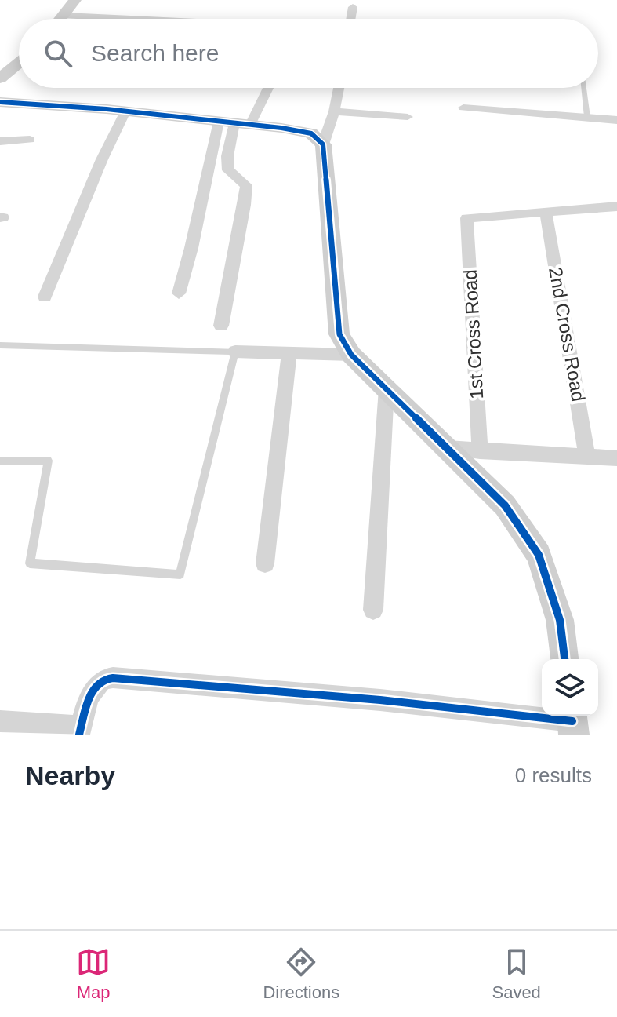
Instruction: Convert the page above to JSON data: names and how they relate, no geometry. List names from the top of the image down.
{
  "streets": {
    "street": ["1st Cross Road", "2nd Cross Road"]
  },
  "crossings": [
    ["1st Cross Road", "2nd Cross Road"]
  ],
  "page": {
    "search": "Search here",
    "heading": ["Nearby", "0 results"],
    "nav": ["Map", "Directions", "Saved"]
  }
}
